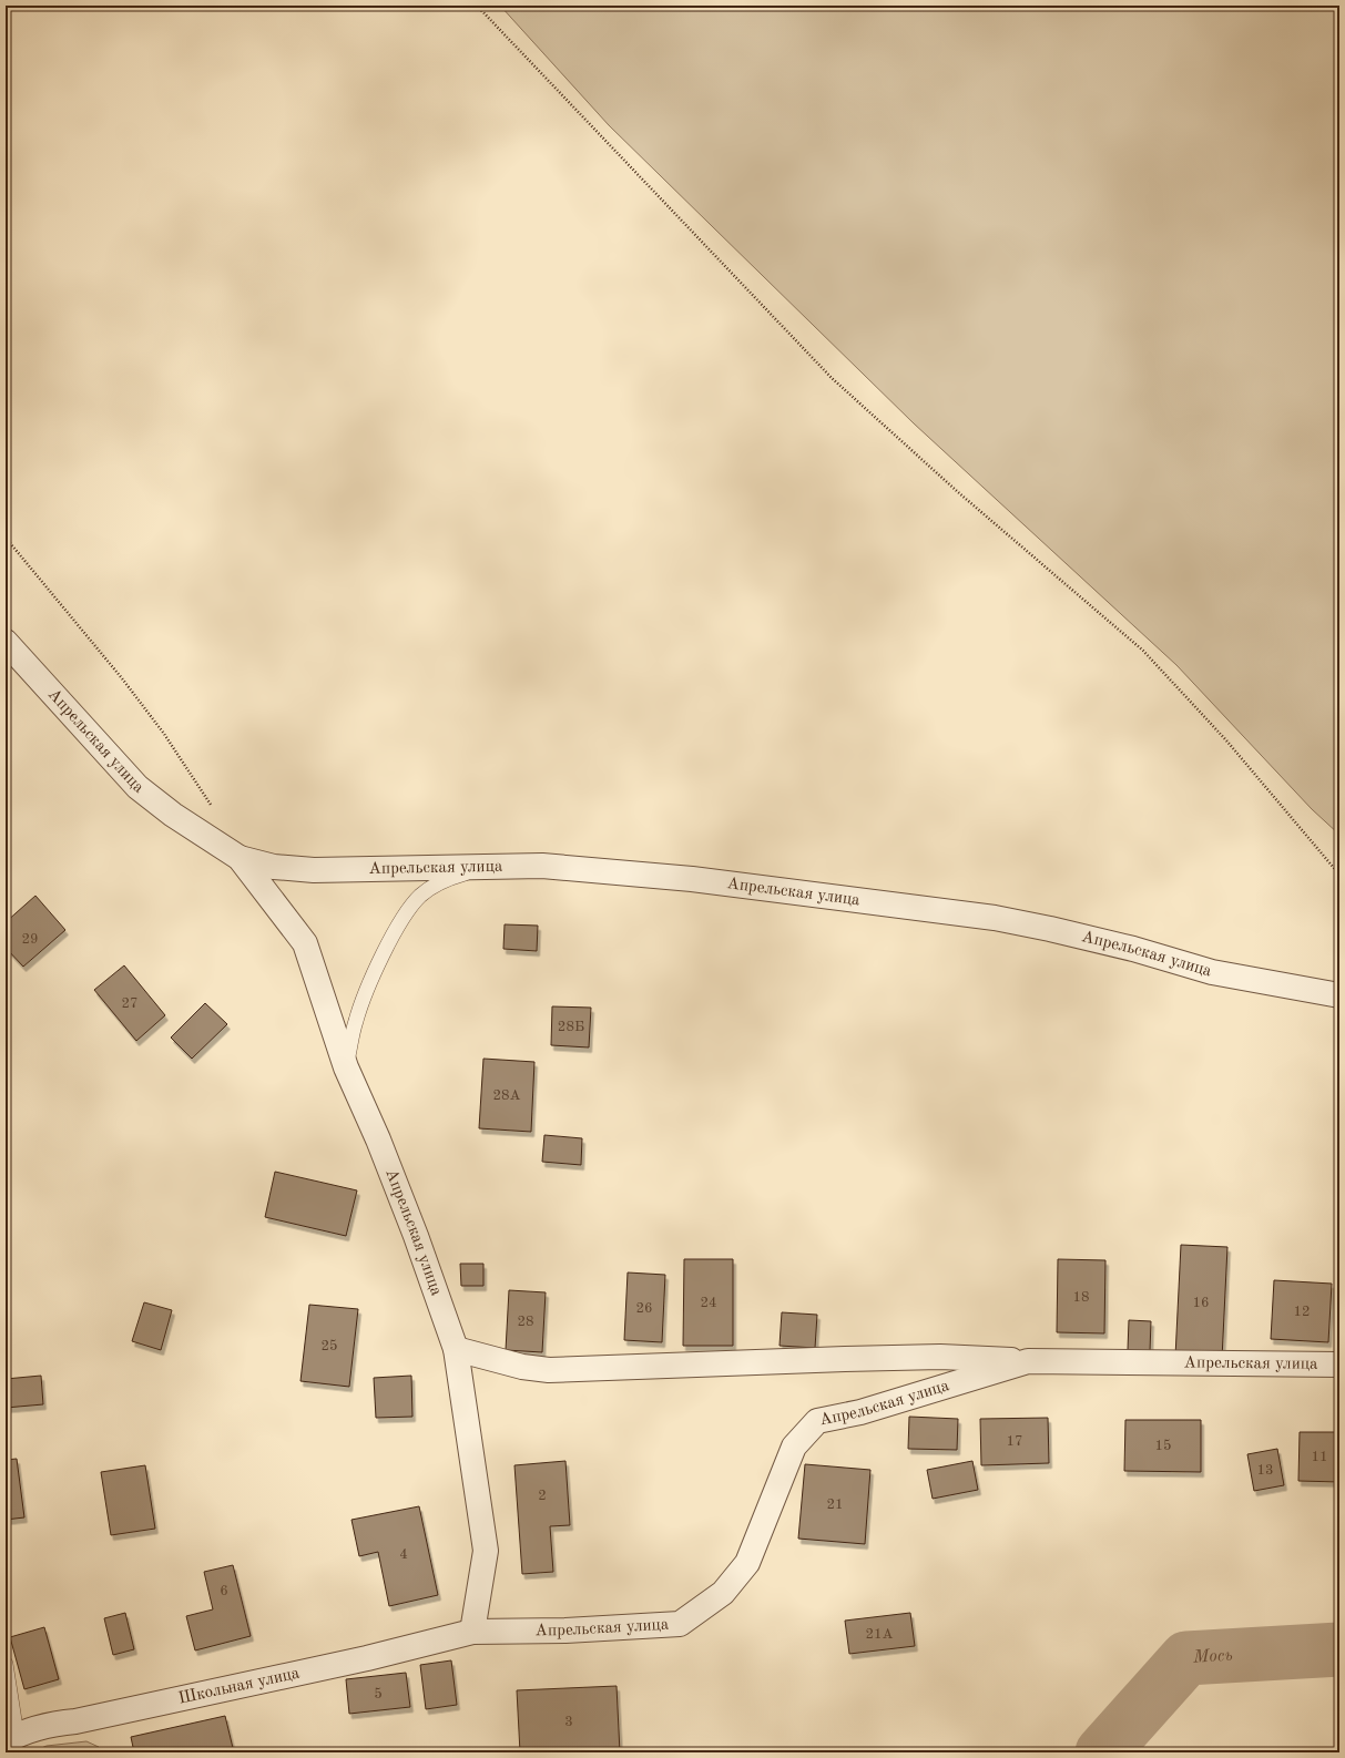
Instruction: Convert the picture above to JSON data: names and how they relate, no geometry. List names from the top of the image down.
{
  "streets": {
    "street": ["Апрельская улица", "Школьная улица"]
  },
  "crossings": [
    ["Апрельская улица", "Школьная улица"]
  ],
  "water": ["Мось"],
  "house_numbers": [
    "29",
    "27",
    "28Б",
    "28А",
    "18",
    "24",
    "16",
    "26",
    "12",
    "28",
    "25",
    "17",
    "15",
    "11",
    "13",
    "2",
    "21",
    "4",
    "6",
    "21А",
    "5",
    "3"
  ]
}
